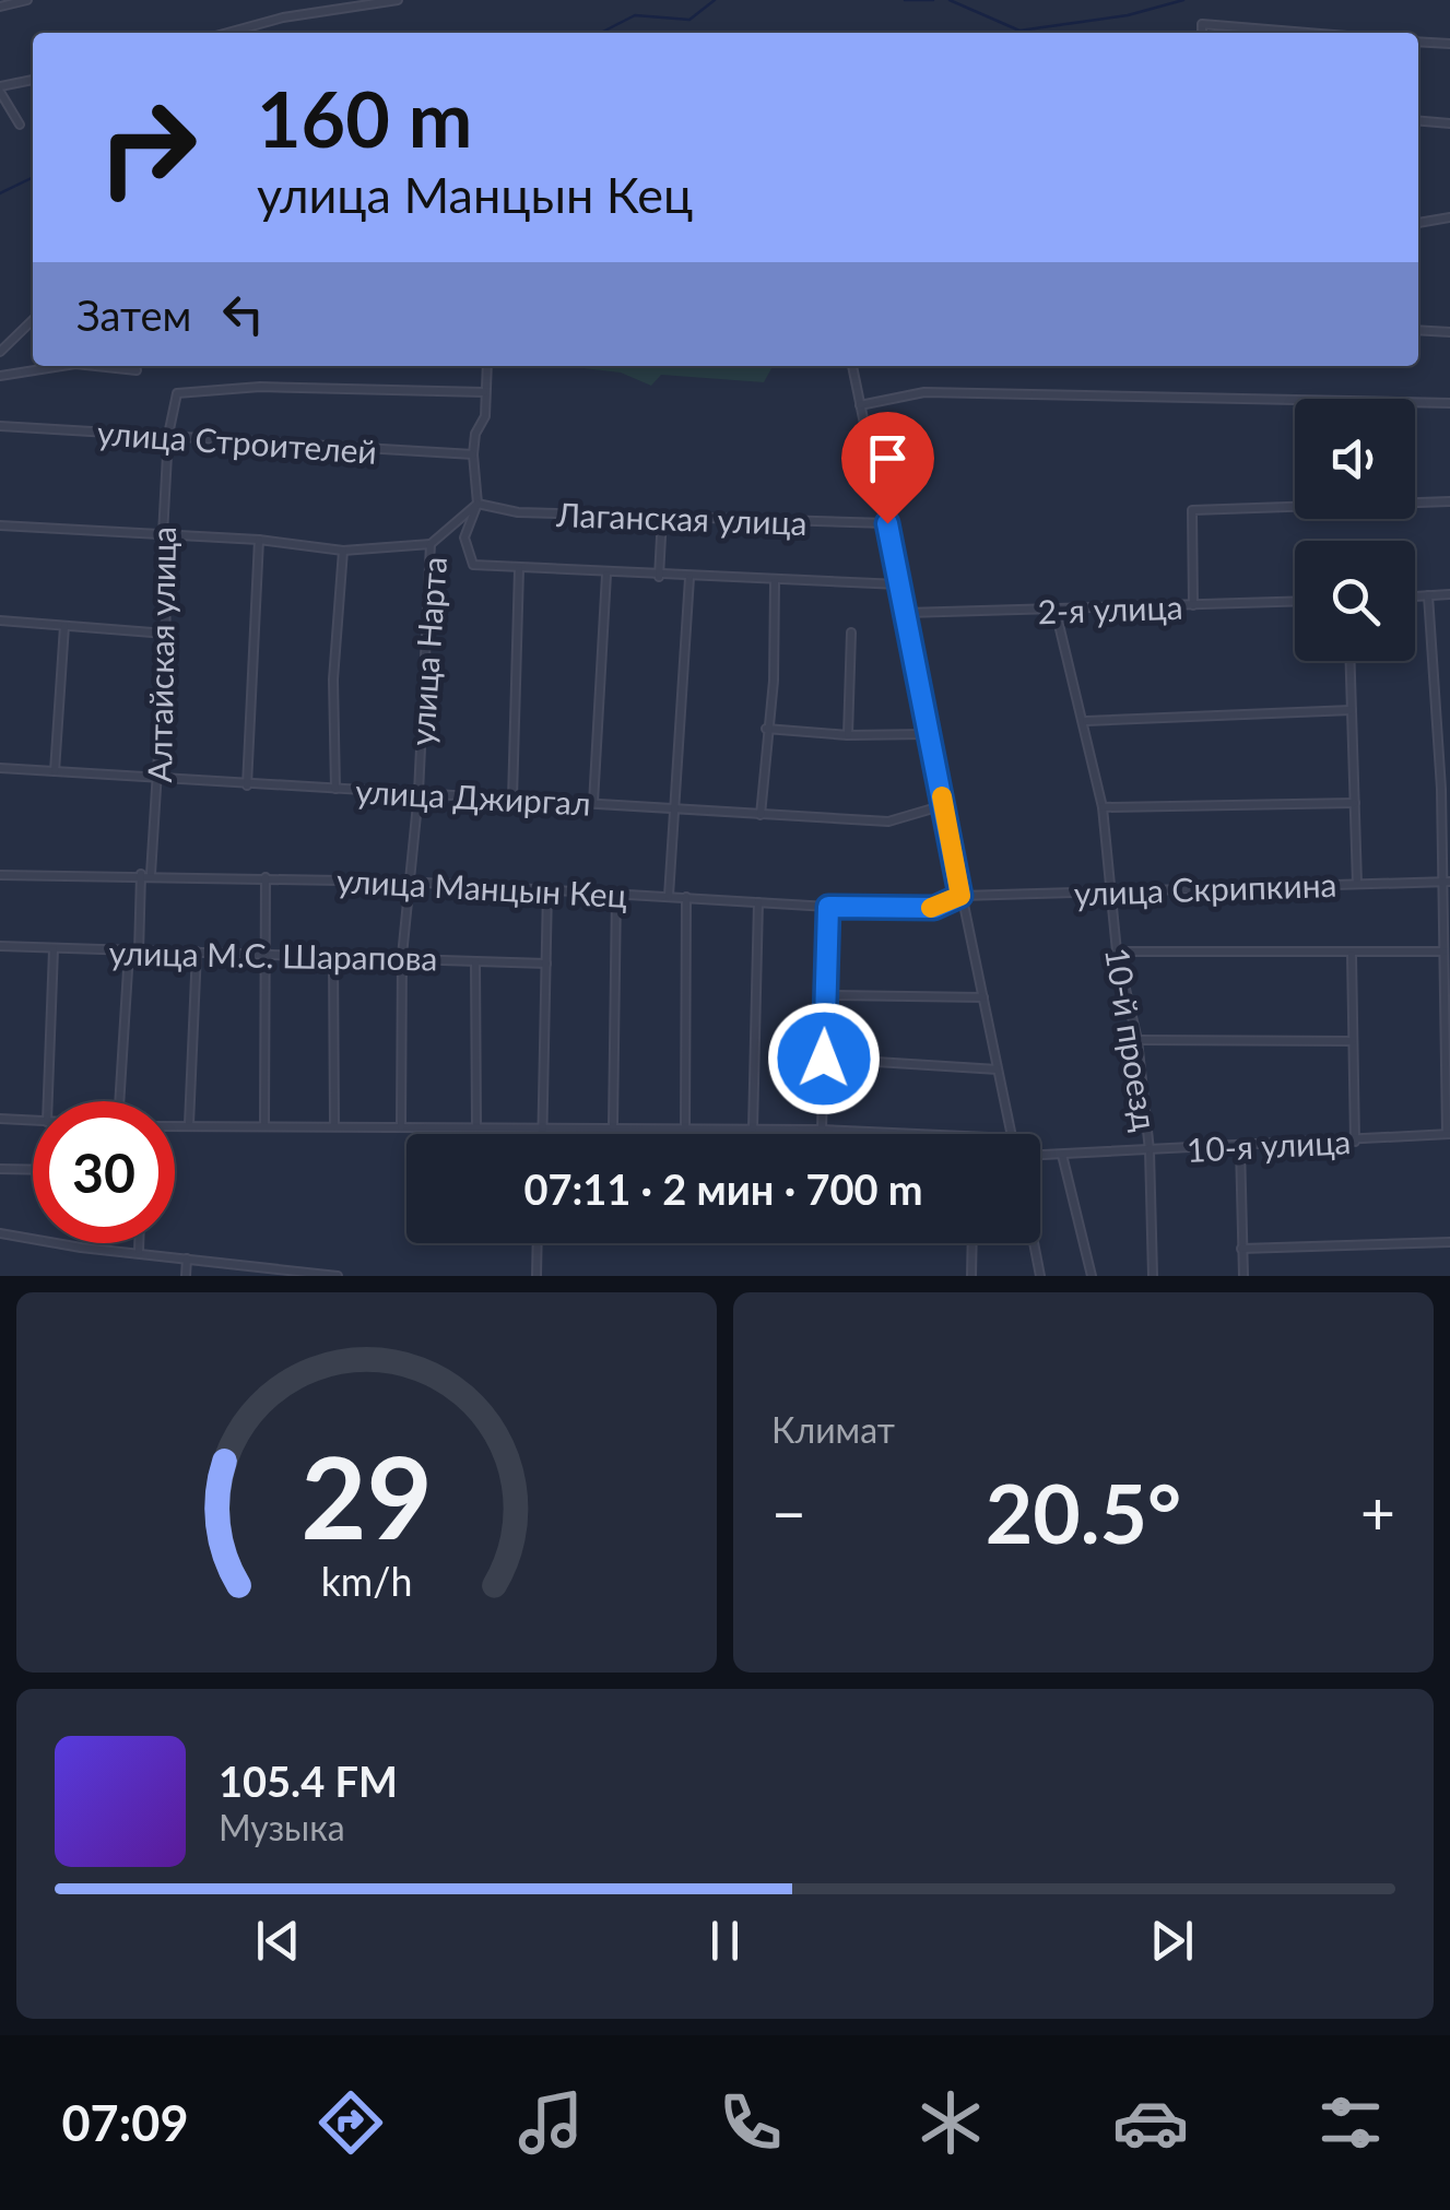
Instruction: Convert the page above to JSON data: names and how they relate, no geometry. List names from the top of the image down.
{
  "streets": {
    "street": [
      "улица Строителей",
      "Лаганская улица",
      "2-я улица",
      "улица Нарта",
      "Алтайская улица",
      "улица Джиргал",
      "улица Манцын Кец",
      "улица Скрипкина",
      "улица М.С. Шарапова",
      "10-й проезд",
      "10-я улица"
    ]
  },
  "crossings": [
    ["улица Строителей", "Алтайская улица"],
    ["Лаганская улица", "улица Нарта"],
    ["2-я улица", "10-й проезд"],
    ["улица Нарта", "улица Джиргал"],
    ["улица Нарта", "улица Манцын Кец"],
    ["улица Нарта", "улица М.С. Шарапова"],
    ["Алтайская улица", "улица Джиргал"],
    ["Алтайская улица", "улица Манцын Кец"],
    ["Алтайская улица", "улица М.С. Шарапова"],
    ["улица Манцын Кец", "улица Скрипкина"],
    ["улица Скрипкина", "10-й проезд"],
    ["10-й проезд", "10-я улица"]
  ],
  "page": {
    "turn": ["160 m", "улица Манцын Кец"],
    "then": "Затем",
    "limit": "30",
    "trip": "07:11 · 2 мин · 700 m",
    "tile": "Климат",
    "heat": ["−", "20.5°", "+"],
    "song": ["105.4 FM", "Музыка"],
    "tabs": "07:09",
    "gauge": ["29", "km/h"]
  }
}
